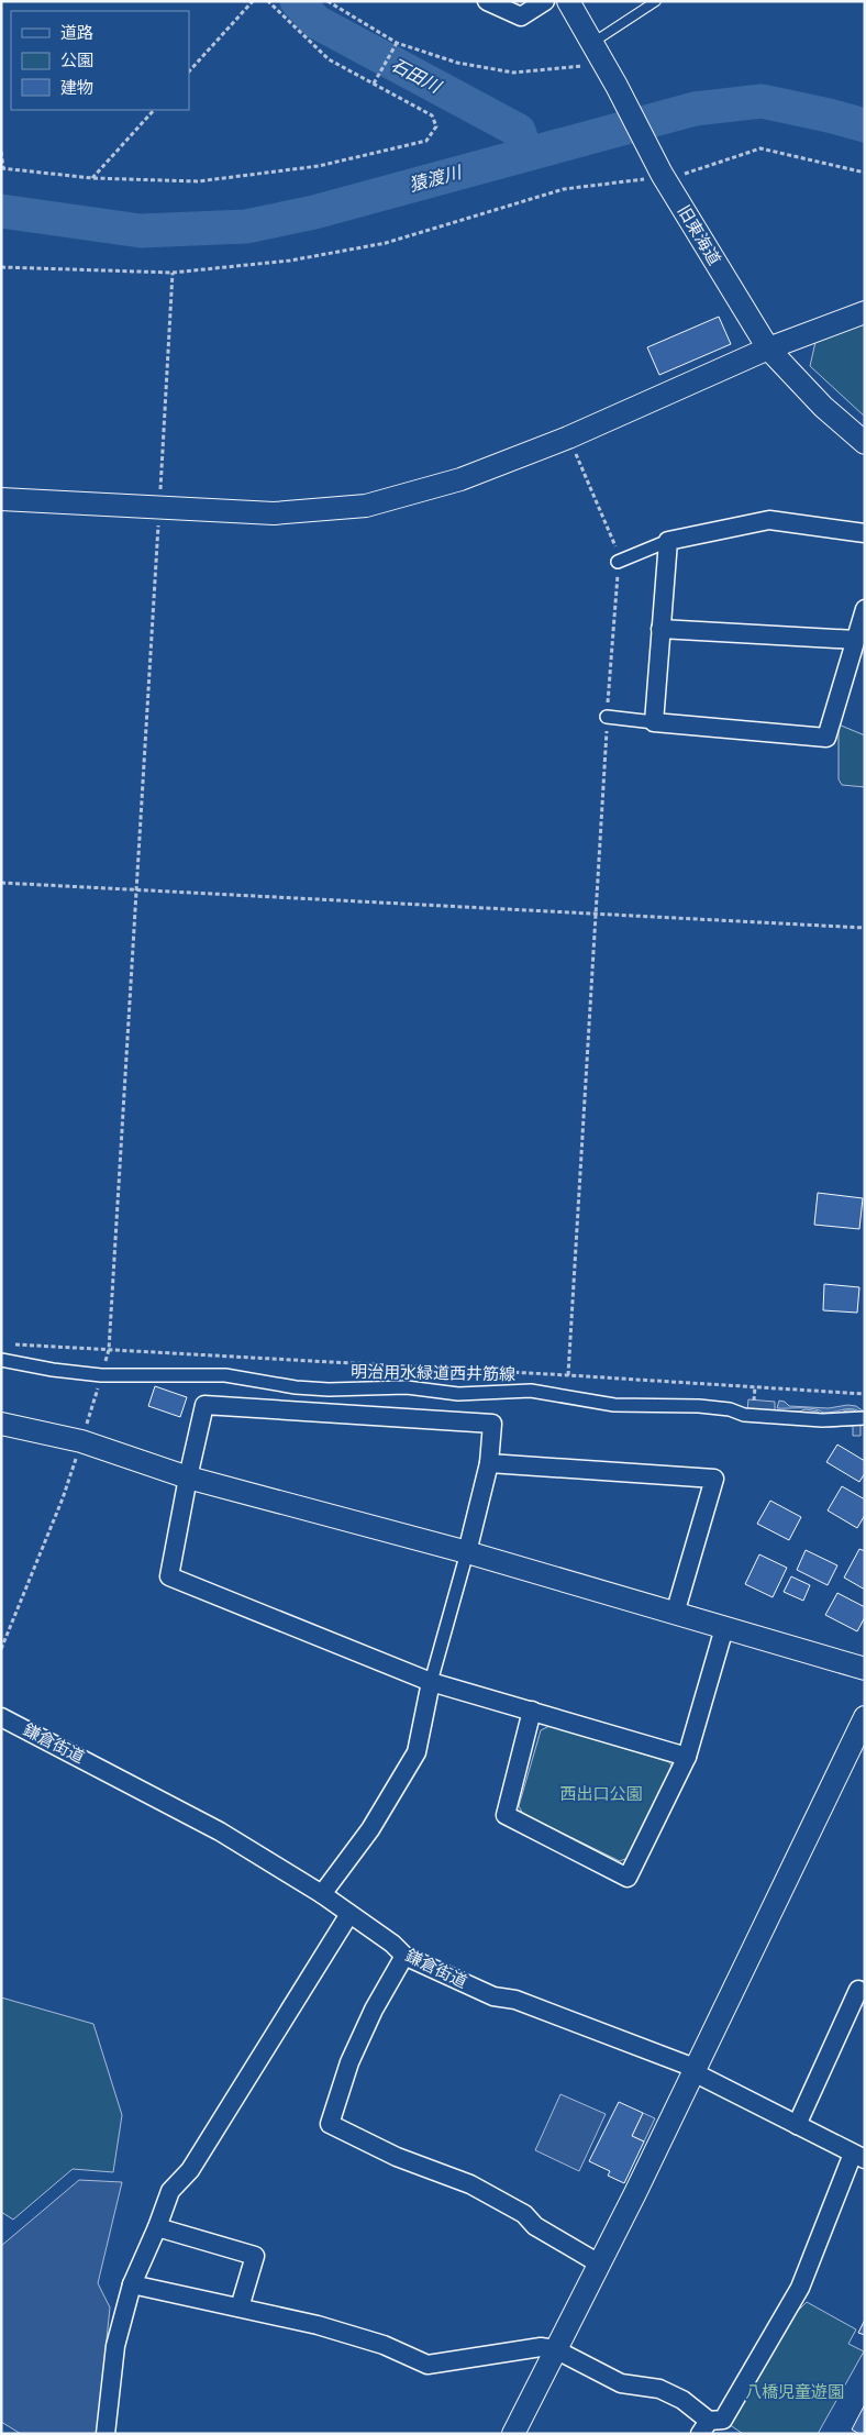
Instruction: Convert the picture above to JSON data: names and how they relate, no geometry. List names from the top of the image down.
{
  "streets": {
    "street": ["旧東海道", "明治用水緑道西井筋線", "鎌倉街道"]
  },
  "water": ["石田川", "猿渡川"],
  "parks": ["西出口公園", "八橋児童遊園"],
  "legend": ["道路", "公園", "建物"]
}
